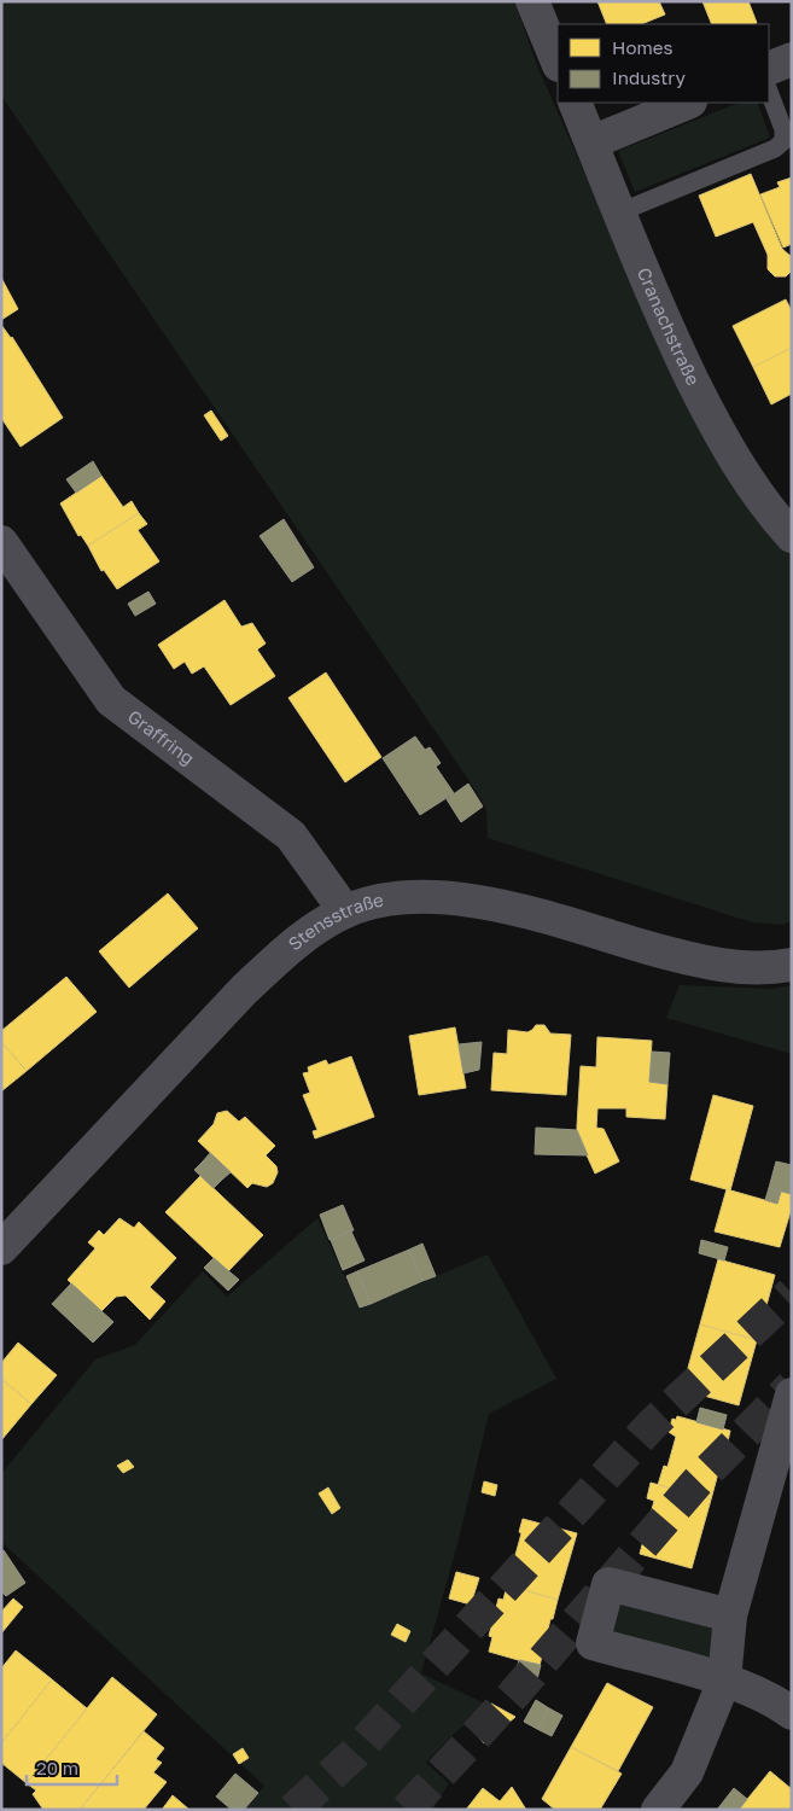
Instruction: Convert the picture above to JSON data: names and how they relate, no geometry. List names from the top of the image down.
{
  "streets": {
    "street": ["Cranachstraße", "Graffring", "Stensstraße"]
  },
  "crossings": [
    ["Graffring", "Stensstraße"]
  ],
  "legend": ["Homes", "Industry"],
  "scale_bar": "20 m"
}
